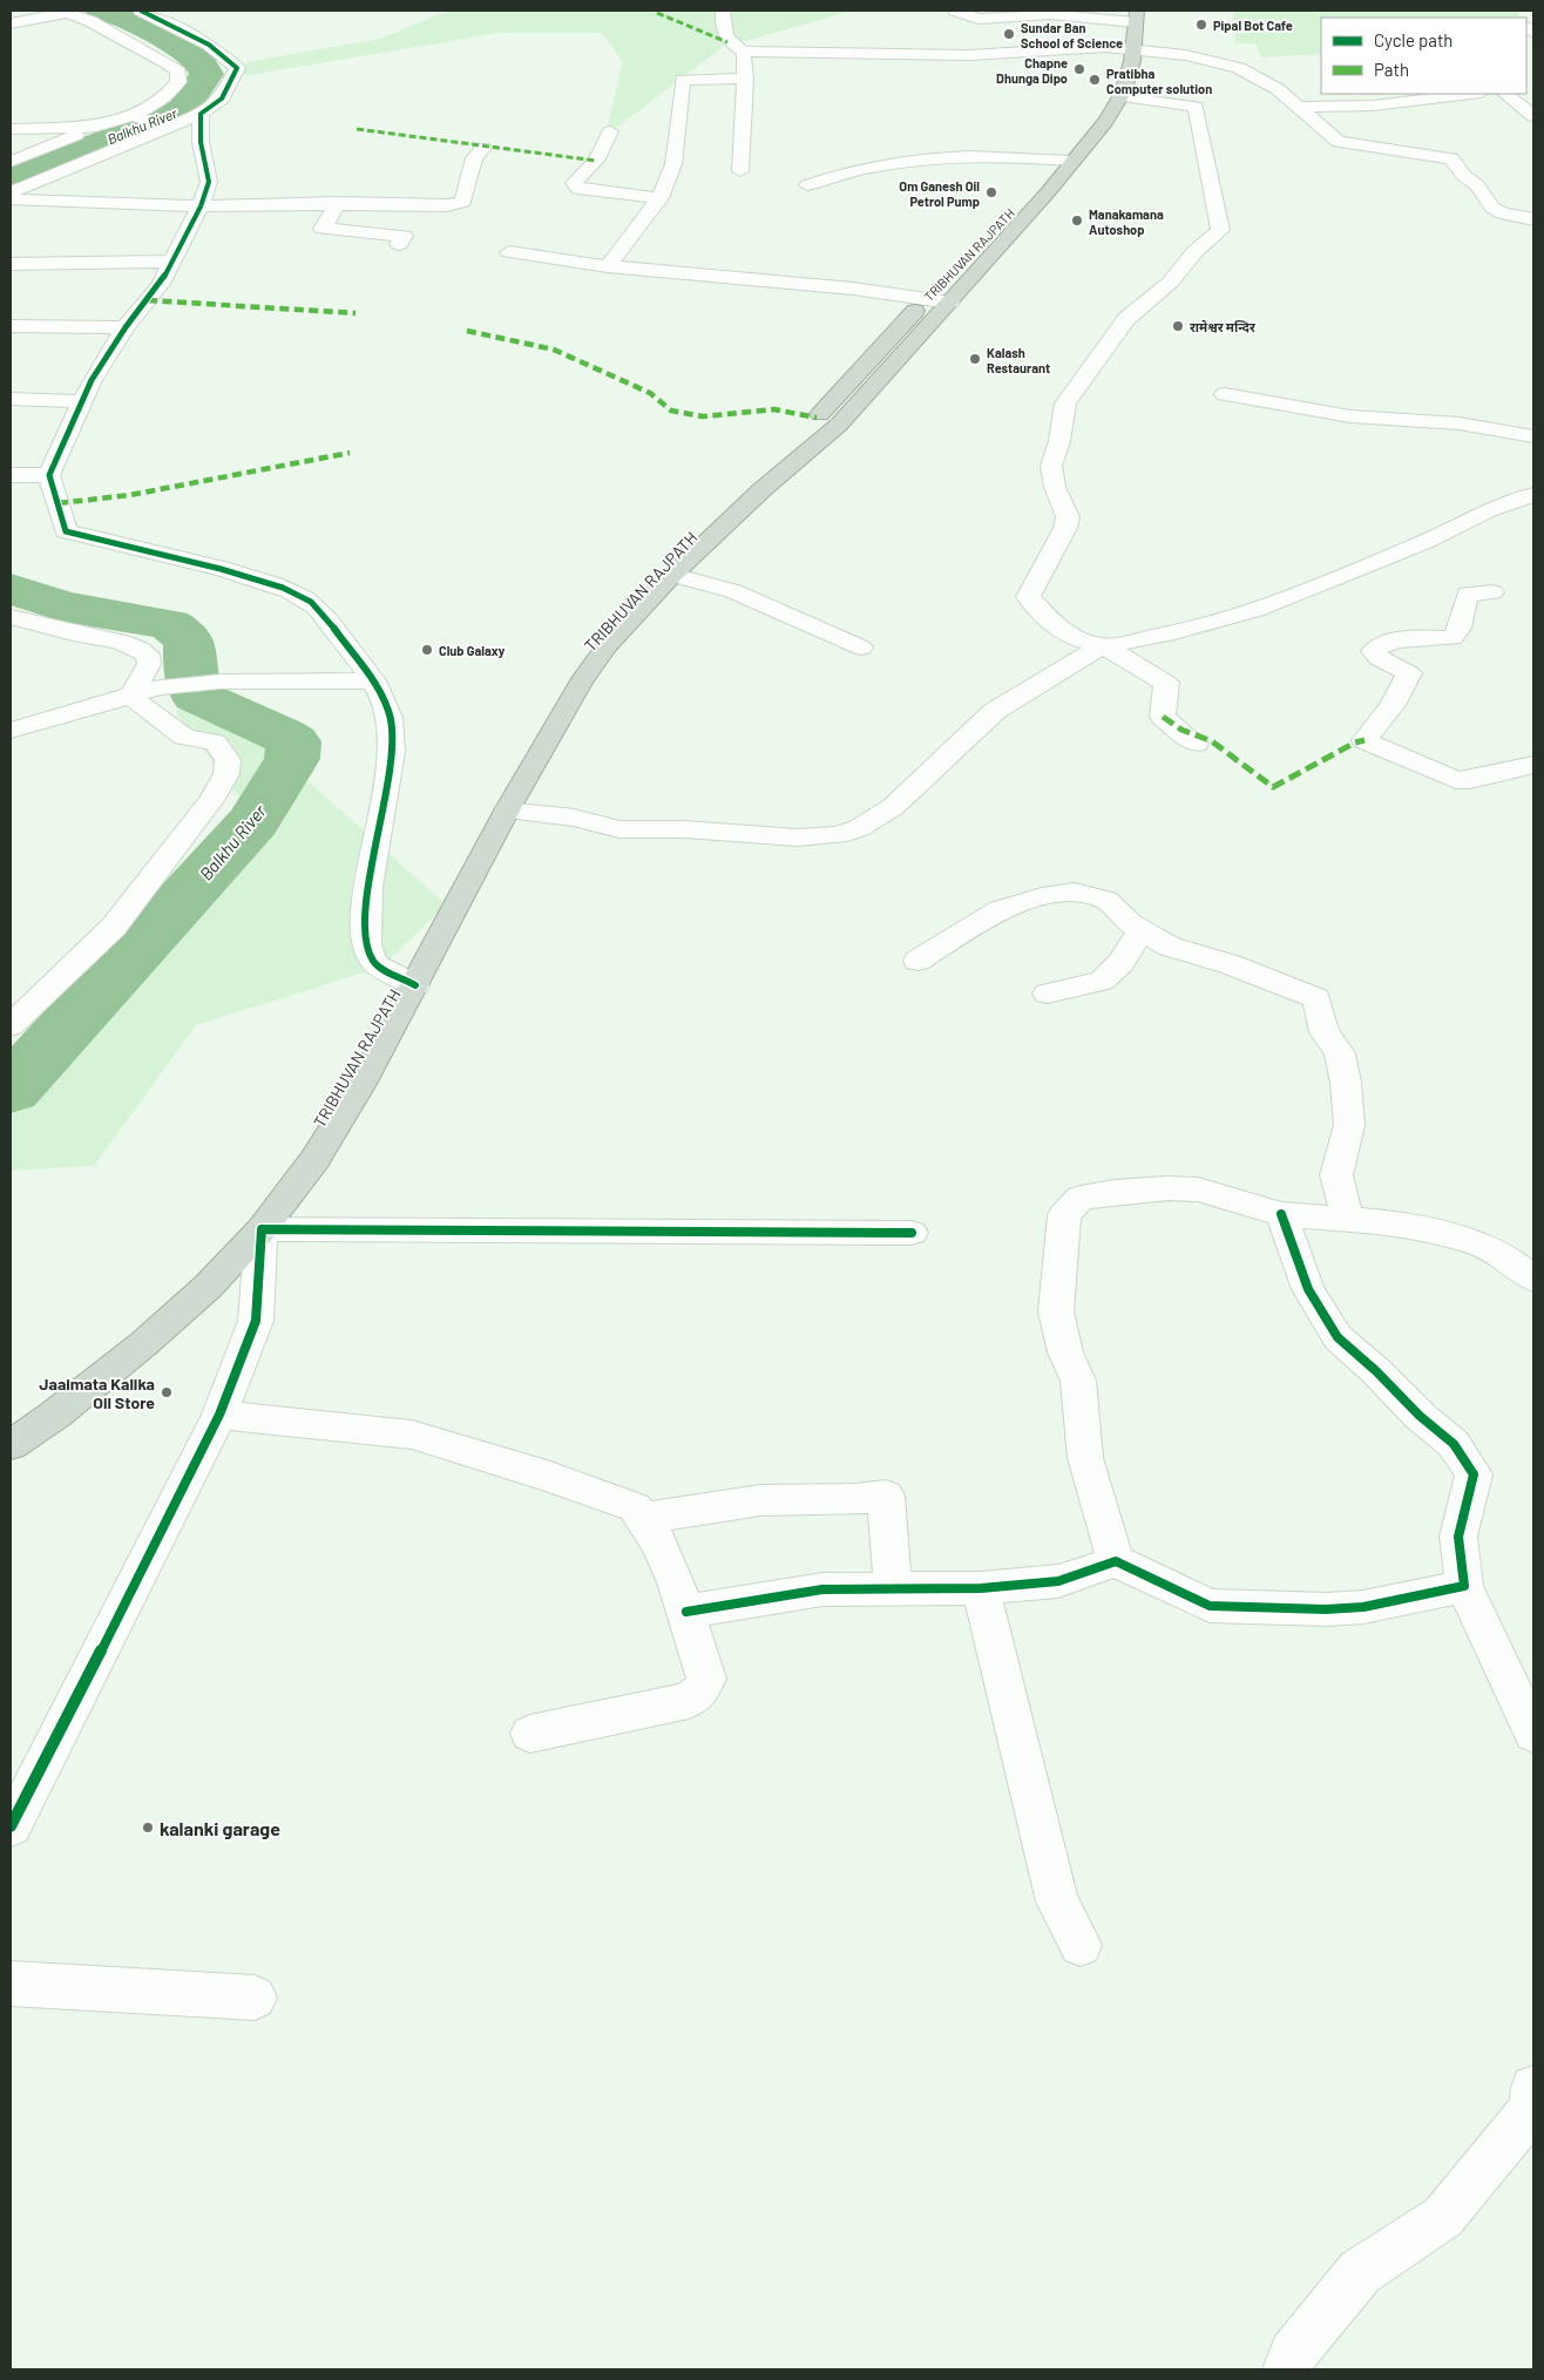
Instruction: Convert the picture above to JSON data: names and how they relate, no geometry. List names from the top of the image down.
{
  "streets": {
    "highway": ["TRIBHUVAN RAJPATH"]
  },
  "water": ["Balkhu River"],
  "places": [
    "Pipal Bot Cafe",
    "Sundar Ban School of Science",
    "Chapne Dhunga Dipo",
    "Pratibha Computer solution",
    "Om Ganesh Oil Petrol Pump",
    "Manakamana Autoshop",
    "रामेश्वर मन्दिर",
    "Kalash Restaurant",
    "Club Galaxy",
    "Jaaimata Kalika Oil Store",
    "kalanki garage"
  ],
  "legend": ["Cycle path", "Path"]
}
